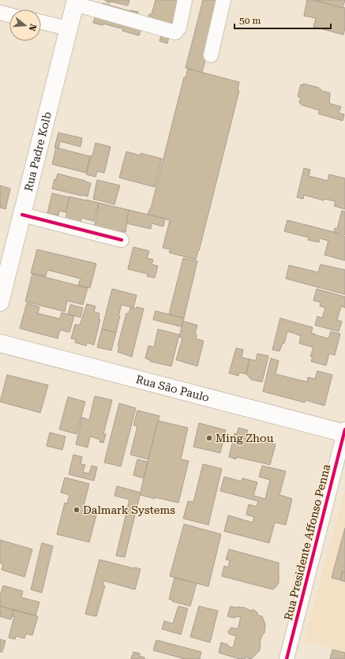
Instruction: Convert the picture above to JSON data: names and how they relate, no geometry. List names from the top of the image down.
{
  "streets": {
    "main road": ["Rua Padre Kolb", "Rua São Paulo"],
    "street": ["Rua Presidente Affonso Penna"]
  },
  "crossings": [
    ["Rua São Paulo", "Rua Presidente Affonso Penna"]
  ],
  "places": ["Ming Zhou", "Dalmark Systems"],
  "scale_bar": "50 m",
  "north": "right"
}
